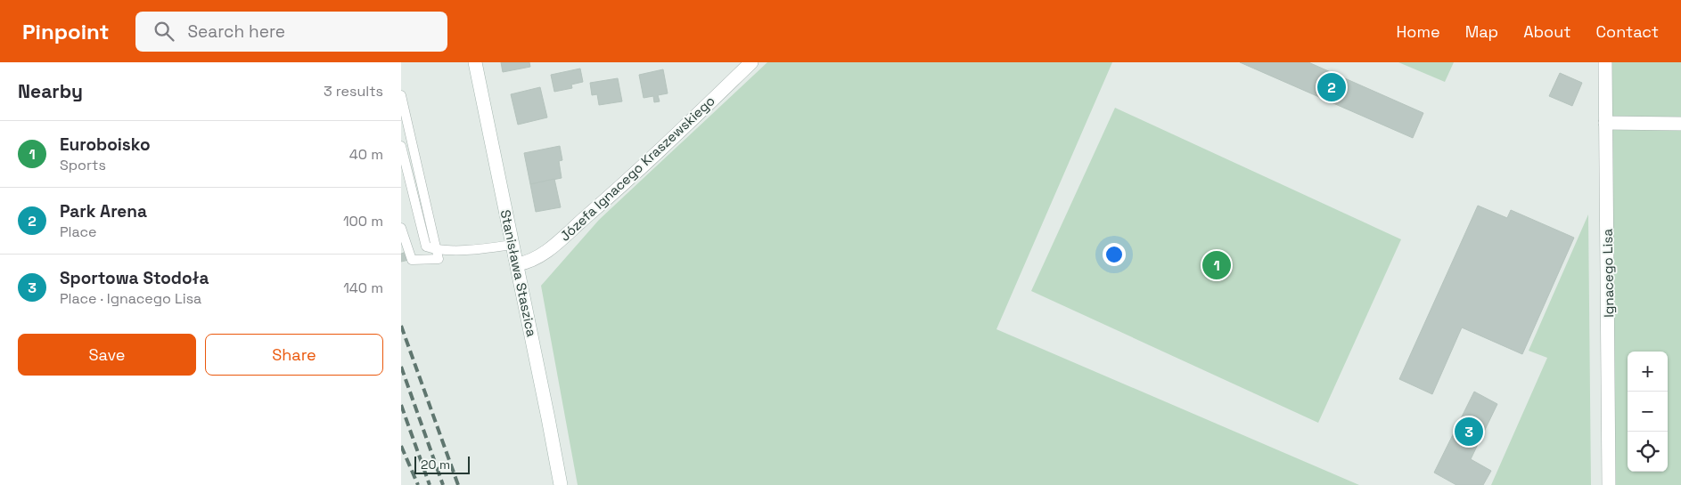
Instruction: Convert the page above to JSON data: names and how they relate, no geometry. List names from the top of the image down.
{
  "streets": {
    "street": ["Józefa Ignacego Kraszewskiego", "Stanisława Staszica", "Ignacego Lisa"]
  },
  "crossings": [
    ["Józefa Ignacego Kraszewskiego", "Stanisława Staszica"]
  ],
  "scale_bar": "20 m",
  "page": {
    "header": "Pinpoint",
    "search": "Search here",
    "nav": [
      "Home",
      "Map",
      "About",
      "Contact"
    ],
    "heading": ["Nearby", "3 results"],
    "pins": ["2", "1", "3"],
    "list": [
      {
        "mark": "1",
        "name": "Euroboisko",
        "note": "Sports",
        "value": "40 m"
      },
      {
        "mark": "2",
        "name": "Park Arena",
        "note": "Place",
        "value": "100 m"
      },
      {
        "mark": "3",
        "name": "Sportowa Stodoła",
        "note": "Place · Ignacego Lisa",
        "value": "140 m"
      }
    ],
    "buttons": ["Save", "Share"],
    "map_buttons": ["+", "−"],
    "scale": "20 m"
  }
}
